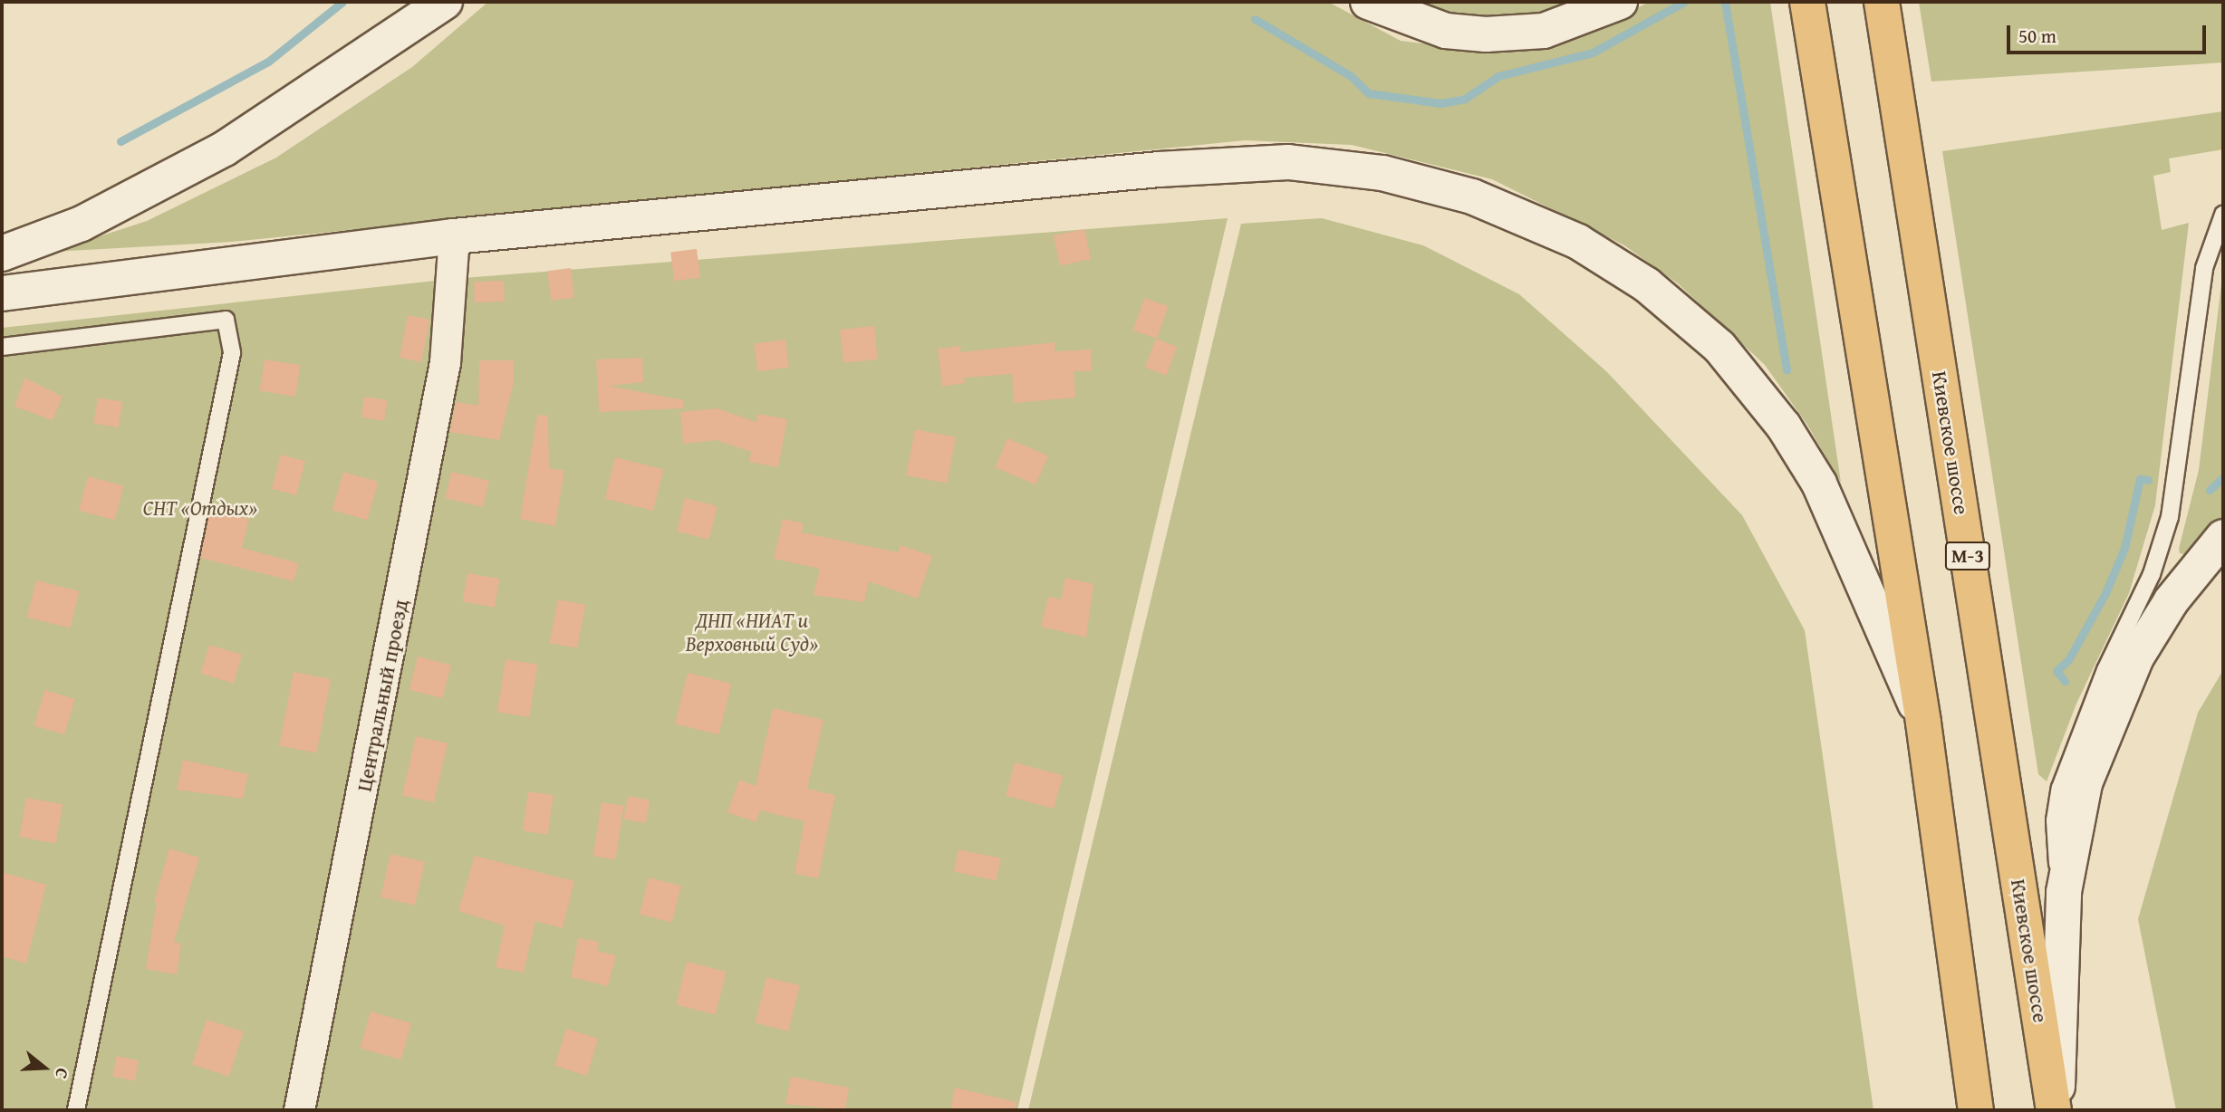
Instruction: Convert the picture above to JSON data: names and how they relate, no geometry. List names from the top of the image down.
{
  "streets": {
    "highway": ["Киевское шоссе", "М-3"],
    "street": ["Центральный проезд"]
  },
  "parks": ["СНТ «Отдых»", "ДНП «НИАТ и Верховный Суд»"],
  "scale_bar": "50 m",
  "north": "right"
}
